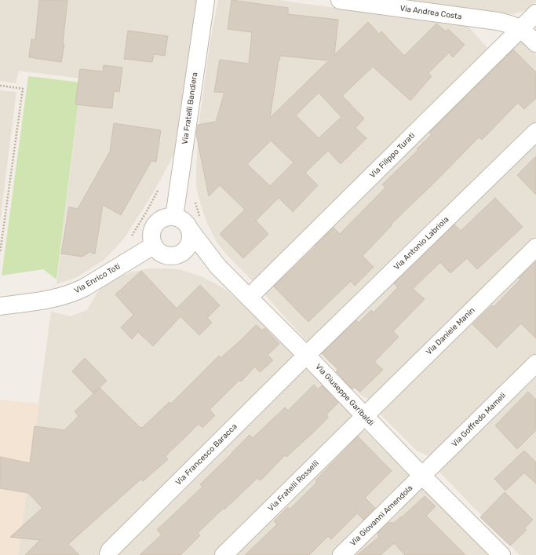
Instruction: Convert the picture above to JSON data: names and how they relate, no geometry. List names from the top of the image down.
{
  "streets": {
    "street": [
      "Via Andrea Costa",
      "Via Fratelli Bandiera",
      "Via Filippo Turati",
      "Via Antonio Labriola",
      "Via Enrico Toti",
      "Via Daniele Manin",
      "Via Giuseppe Garibaldi",
      "Via Goffredo Mameli",
      "Via Francesco Baracca",
      "Via Fratelli Rosselli",
      "Via Giovanni Amendola"
    ]
  },
  "crossings": [
    ["Via Andrea Costa", "Via Filippo Turati"],
    ["Via Fratelli Bandiera", "Via Enrico Toti"],
    ["Via Fratelli Bandiera", "Via Giuseppe Garibaldi"],
    ["Via Filippo Turati", "Via Giuseppe Garibaldi"],
    ["Via Antonio Labriola", "Via Giuseppe Garibaldi"],
    ["Via Antonio Labriola", "Via Francesco Baracca"],
    ["Via Enrico Toti", "Via Giuseppe Garibaldi"],
    ["Via Daniele Manin", "Via Giuseppe Garibaldi"],
    ["Via Daniele Manin", "Via Fratelli Rosselli"],
    ["Via Giuseppe Garibaldi", "Via Goffredo Mameli"],
    ["Via Giuseppe Garibaldi", "Via Francesco Baracca"],
    ["Via Giuseppe Garibaldi", "Via Fratelli Rosselli"],
    ["Via Giuseppe Garibaldi", "Via Giovanni Amendola"],
    ["Via Goffredo Mameli", "Via Giovanni Amendola"]
  ]
}
